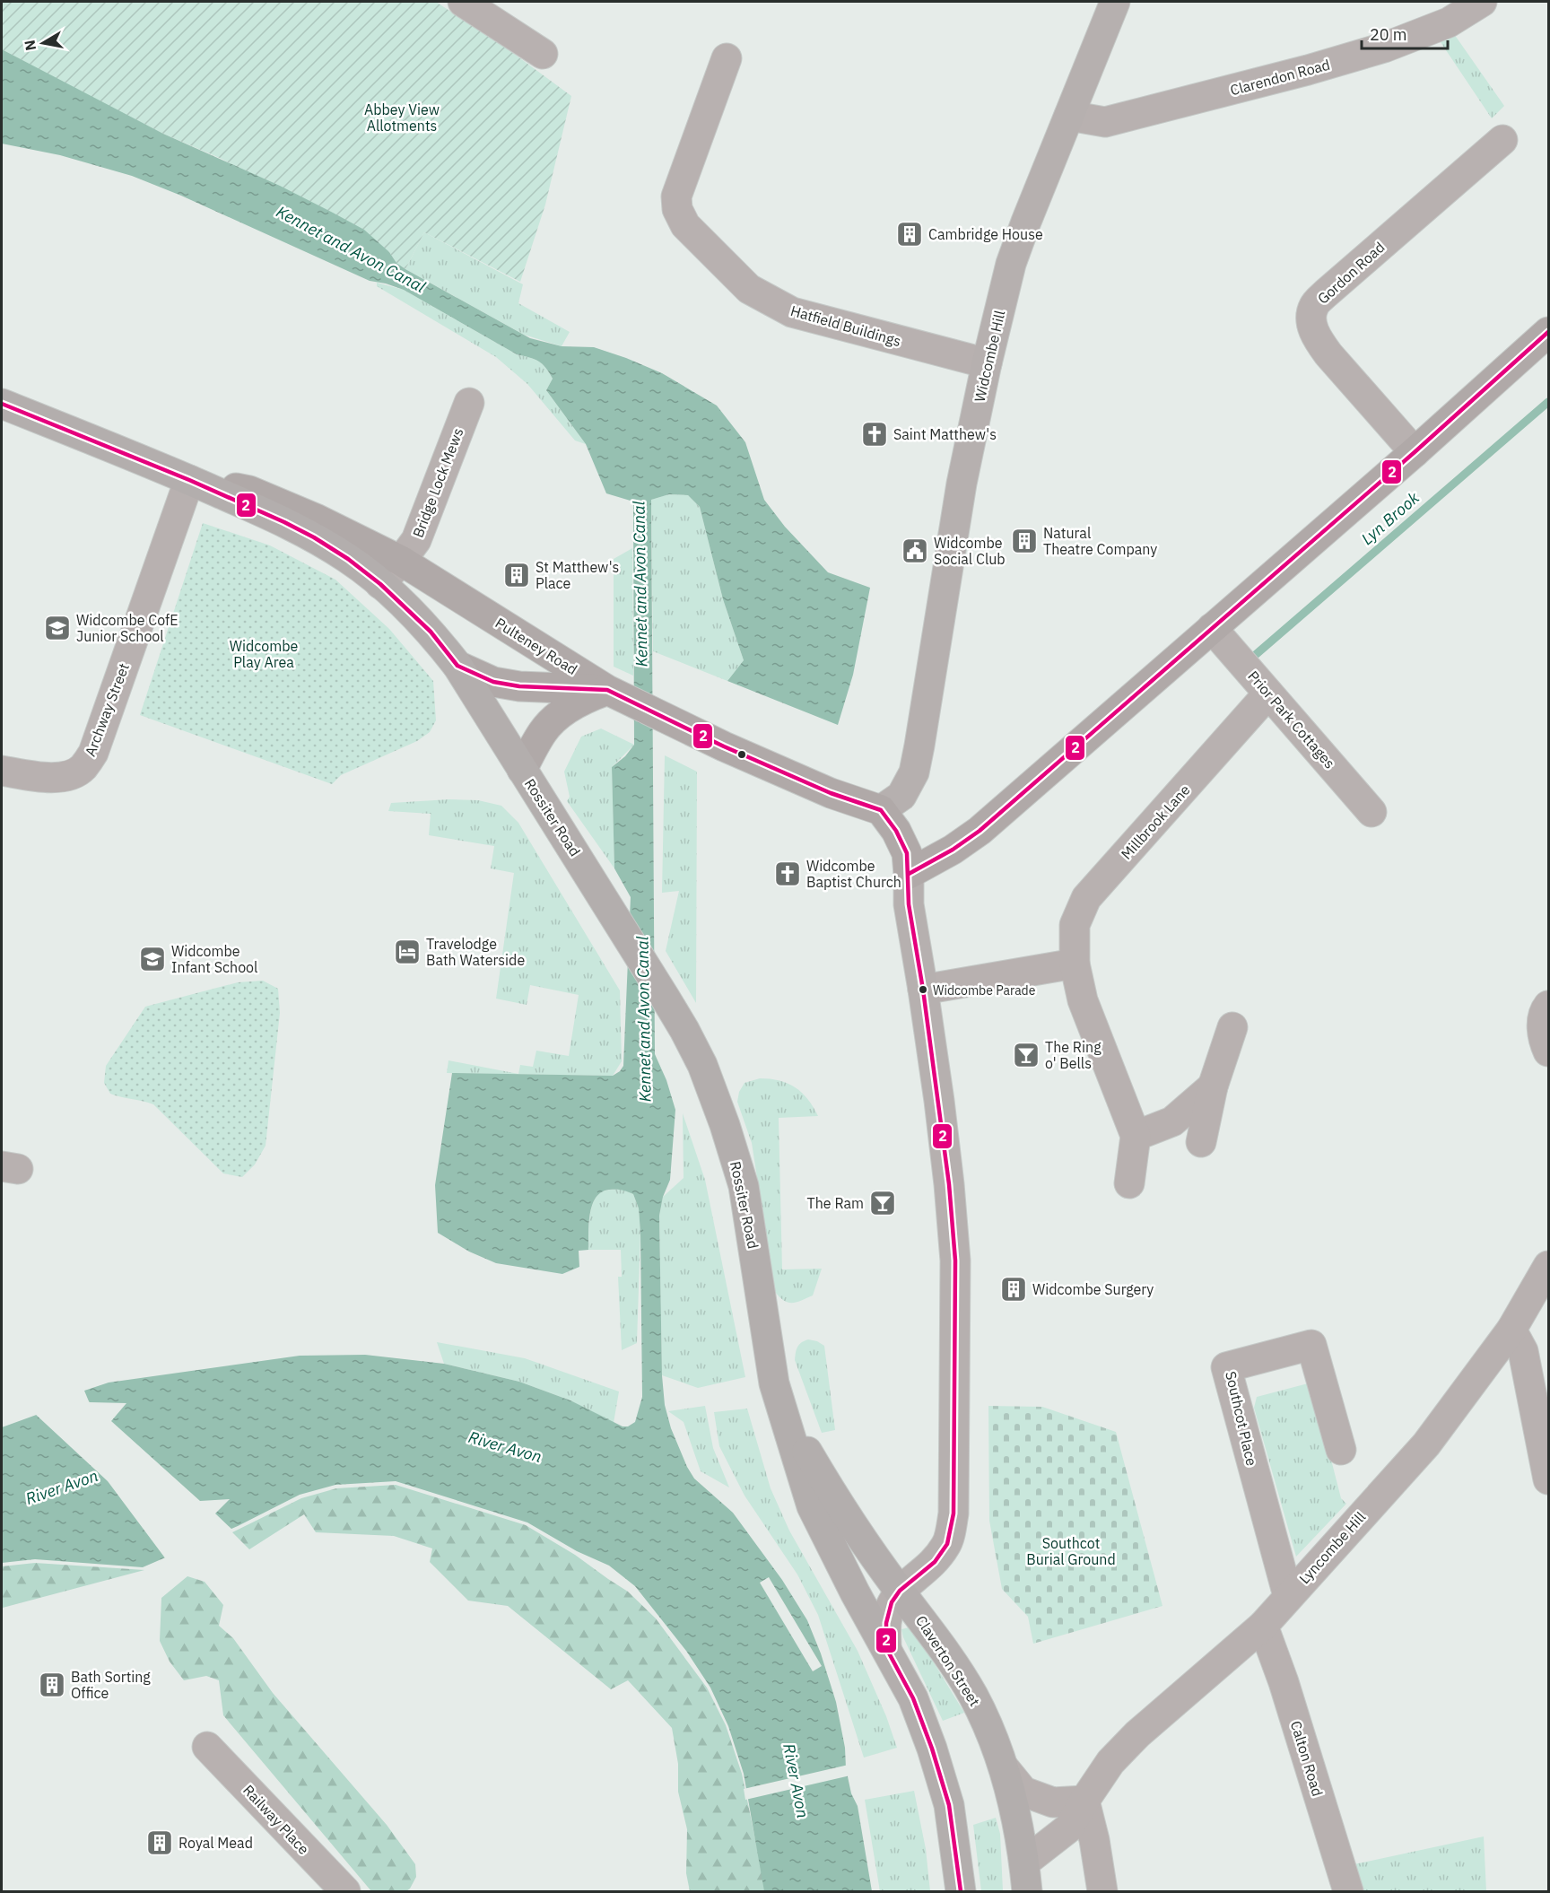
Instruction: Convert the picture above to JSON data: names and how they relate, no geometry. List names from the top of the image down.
{
  "streets": {
    "highway": ["Pulteney Road", "Rossiter Road", "Claverton Street"],
    "street": [
      "Clarendon Road",
      "Gordon Road",
      "Hatfield Buildings",
      "Widcombe Hill",
      "Bridge Lock Mews",
      "Archway Street",
      "Prior Park Cottages",
      "Millbrook Lane",
      "Southcot Place",
      "Lyncombe Hill",
      "Calton Road",
      "Railway Place"
    ]
  },
  "crossings": [
    ["Clarendon Road", "Widcombe Hill"],
    ["Hatfield Buildings", "Widcombe Hill"],
    ["Widcombe Hill", "Pulteney Road"],
    ["Bridge Lock Mews", "Pulteney Road"],
    ["Bridge Lock Mews", "Rossiter Road"],
    ["Pulteney Road", "Archway Street"],
    ["Pulteney Road", "Rossiter Road"],
    ["Prior Park Cottages", "Millbrook Lane"],
    ["Rossiter Road", "Claverton Street"],
    ["Southcot Place", "Lyncombe Hill"],
    ["Lyncombe Hill", "Claverton Street"],
    ["Lyncombe Hill", "Calton Road"]
  ],
  "water": ["Kennet and Avon Canal", "Lyn Brook", "River Avon"],
  "parks": ["Abbey View Allotments", "Widcombe Play Area", "Southcot Burial Ground"],
  "places": {
    "building": [
      "Cambridge House",
      "Natural Theatre Company",
      "St Matthew's Place",
      "Widcombe Surgery",
      "Bath Sorting Office",
      "Royal Mead"
    ],
    "church": ["Saint Matthew's", "Widcombe Baptist Church"],
    "public building": ["Widcombe Social Club"],
    "school or university": ["Widcombe CofE Junior School", "Widcombe Infant School"],
    "hotel": ["Travelodge Bath Waterside"],
    "other": ["Widcombe Parade"],
    "bar": ["The Ring o' Bells", "The Ram"]
  },
  "lines": ["transit line 2"],
  "scale_bar": "20 m",
  "north": "left"
}
